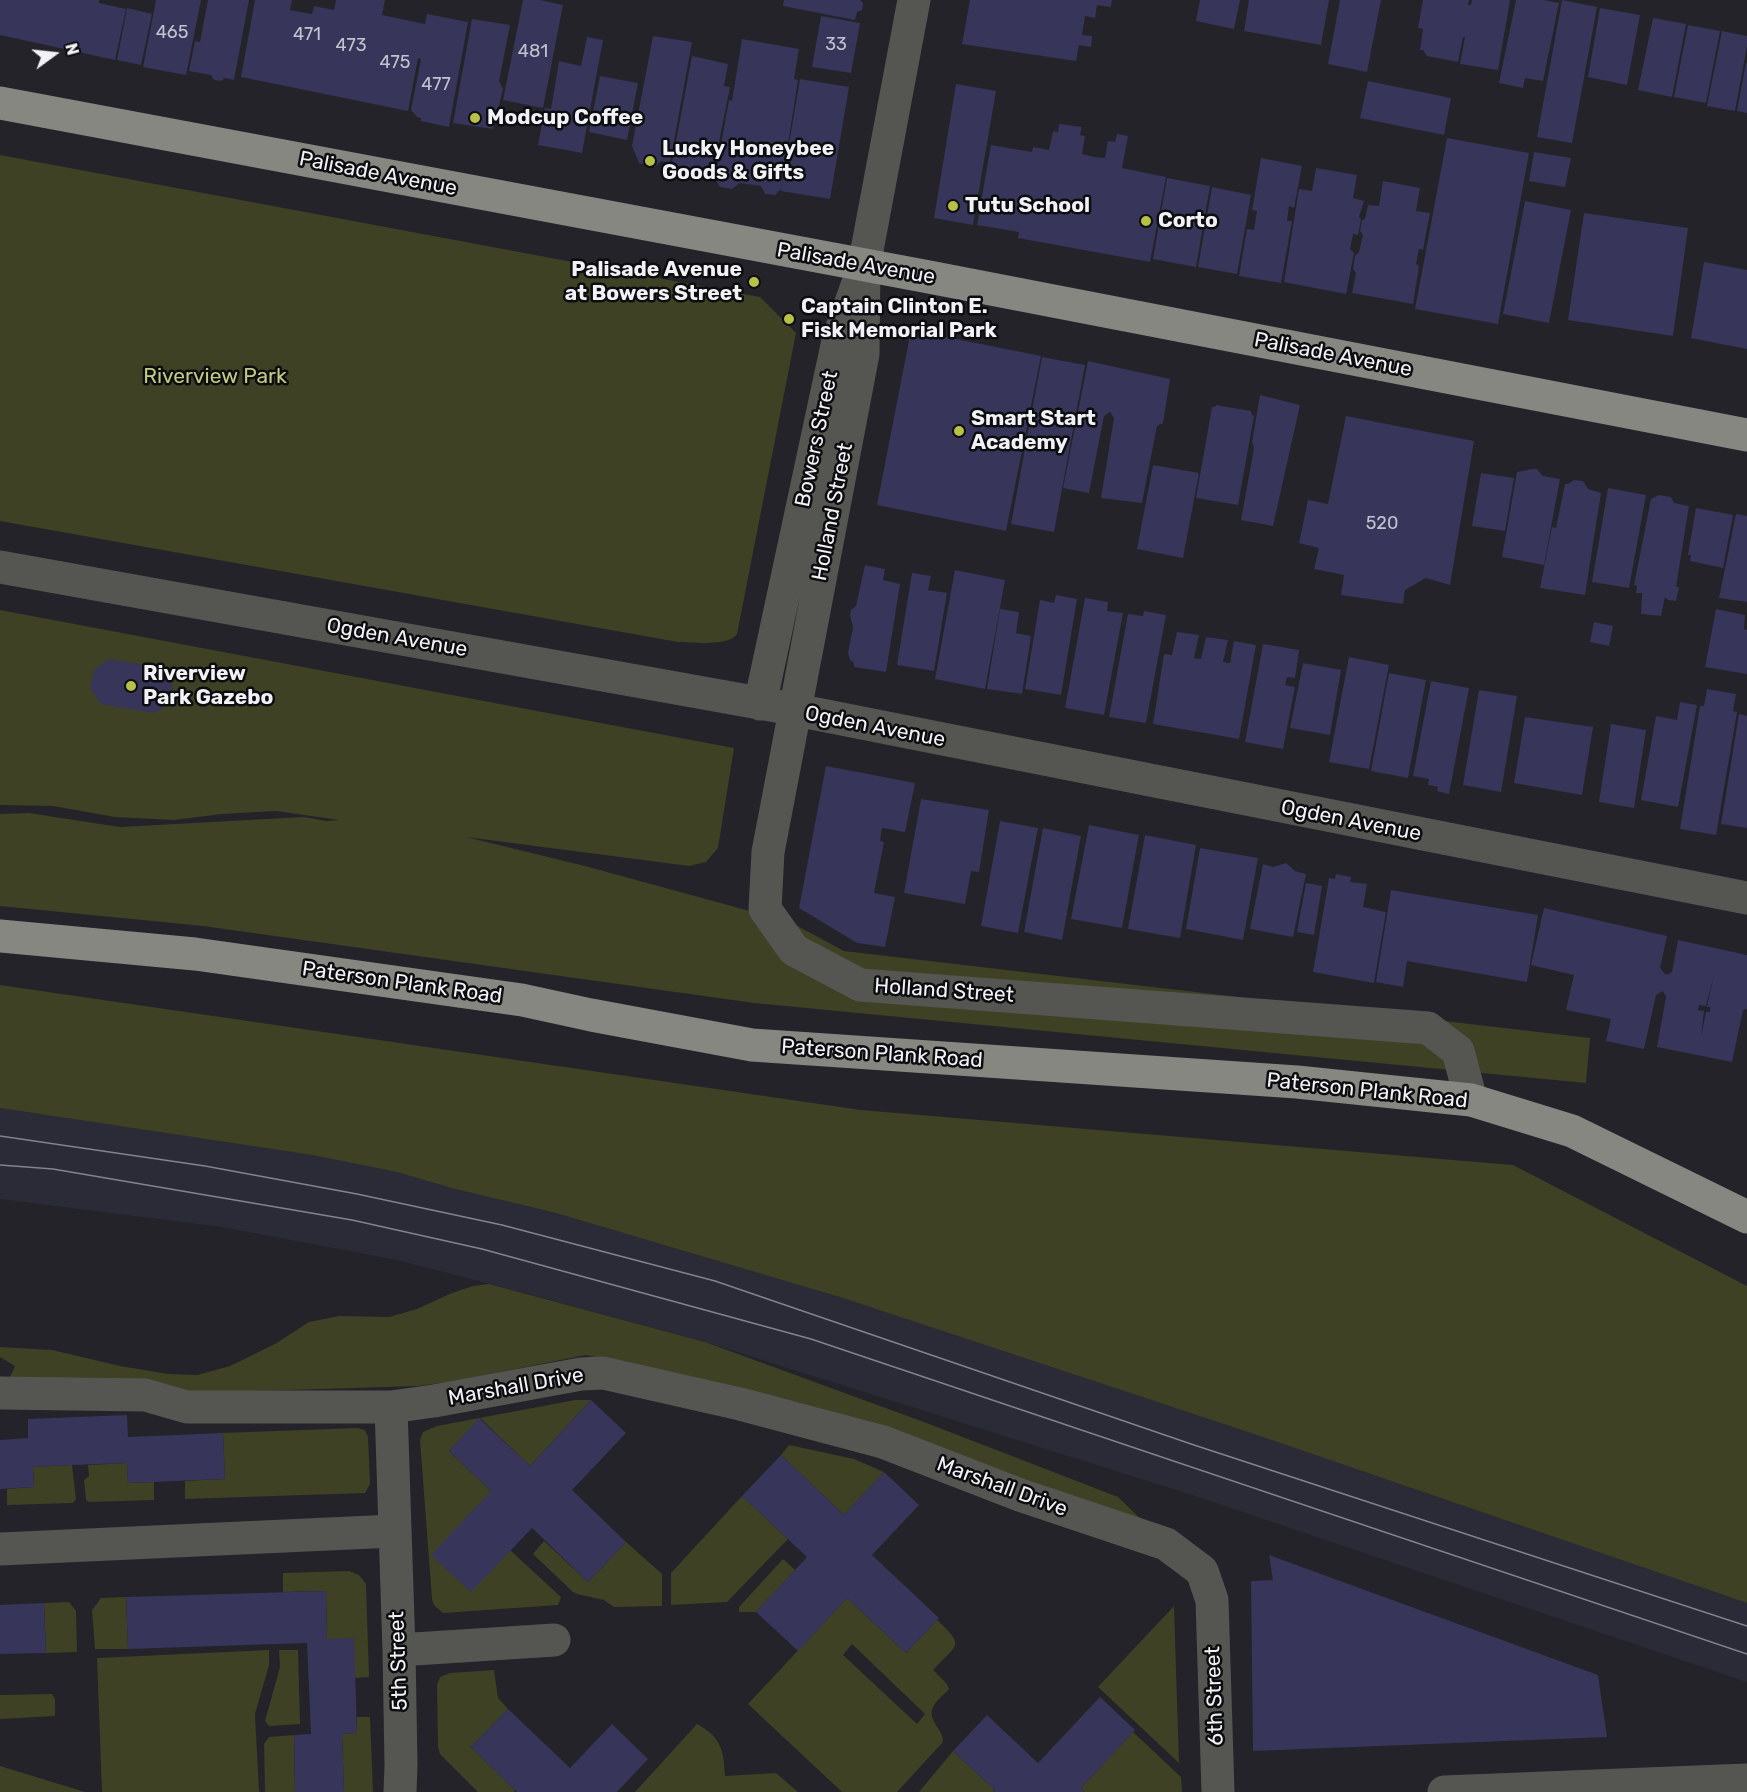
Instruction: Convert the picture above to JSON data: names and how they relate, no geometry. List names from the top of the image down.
{
  "streets": {
    "main road": ["Palisade Avenue", "Paterson Plank Road"],
    "street": [
      "Bowers Street",
      "Holland Street",
      "Ogden Avenue",
      "Marshall Drive",
      "5th Street",
      "6th Street"
    ]
  },
  "crossings": [
    ["Palisade Avenue", "Bowers Street"],
    ["Palisade Avenue", "Holland Street"],
    ["Bowers Street", "Holland Street"],
    ["Bowers Street", "Ogden Avenue"],
    ["Holland Street", "Paterson Plank Road"],
    ["Marshall Drive", "6th Street"]
  ],
  "parks": ["Riverview Park"],
  "places": [
    "Modcup Coffee",
    "Lucky Honeybee Goods & Gifts",
    "Tutu School",
    "Corto",
    "Palisade Avenue at Bowers Street",
    "Captain Clinton E. Fisk Memorial Park",
    "Smart Start Academy",
    "Riverview Park Gazebo"
  ],
  "house_numbers": [
    "465",
    "471",
    "33",
    "473",
    "481",
    "475",
    "477",
    "520"
  ],
  "north": "right"
}
